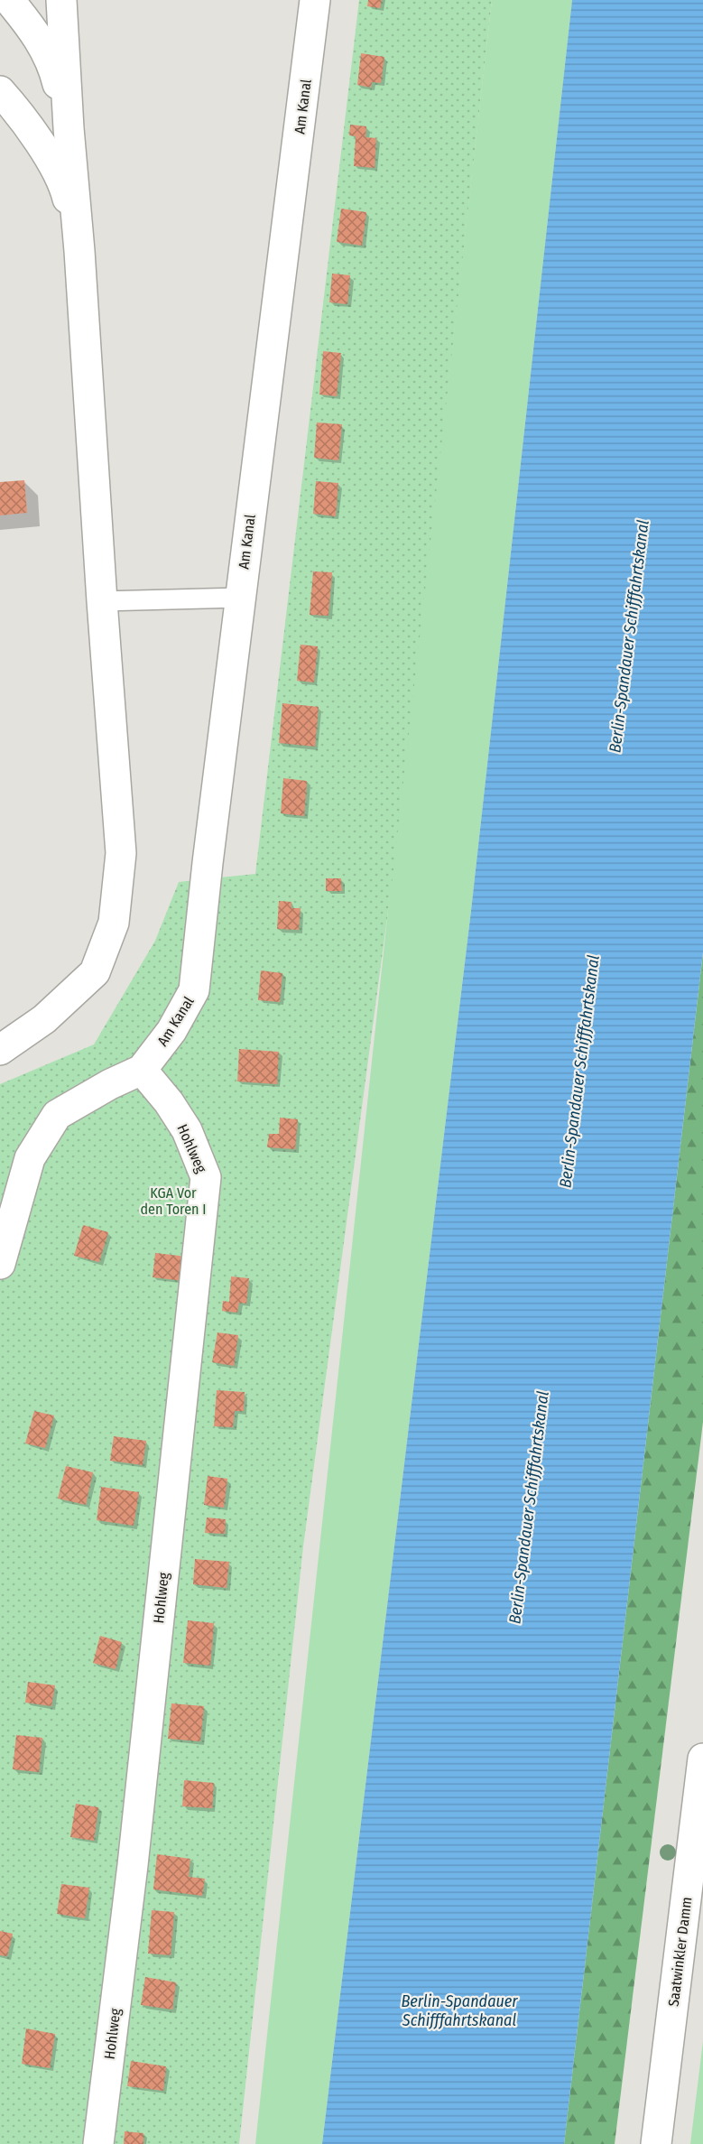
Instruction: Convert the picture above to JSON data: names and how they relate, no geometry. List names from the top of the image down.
{
  "streets": {
    "street": ["Am Kanal", "Hohlweg", "Saatwinkler Damm"]
  },
  "crossings": [
    ["Am Kanal", "Hohlweg"]
  ],
  "water": ["Berlin-Spandauer Schifffahrtskanal"],
  "parks": ["KGA Vor den Toren I"]
}
